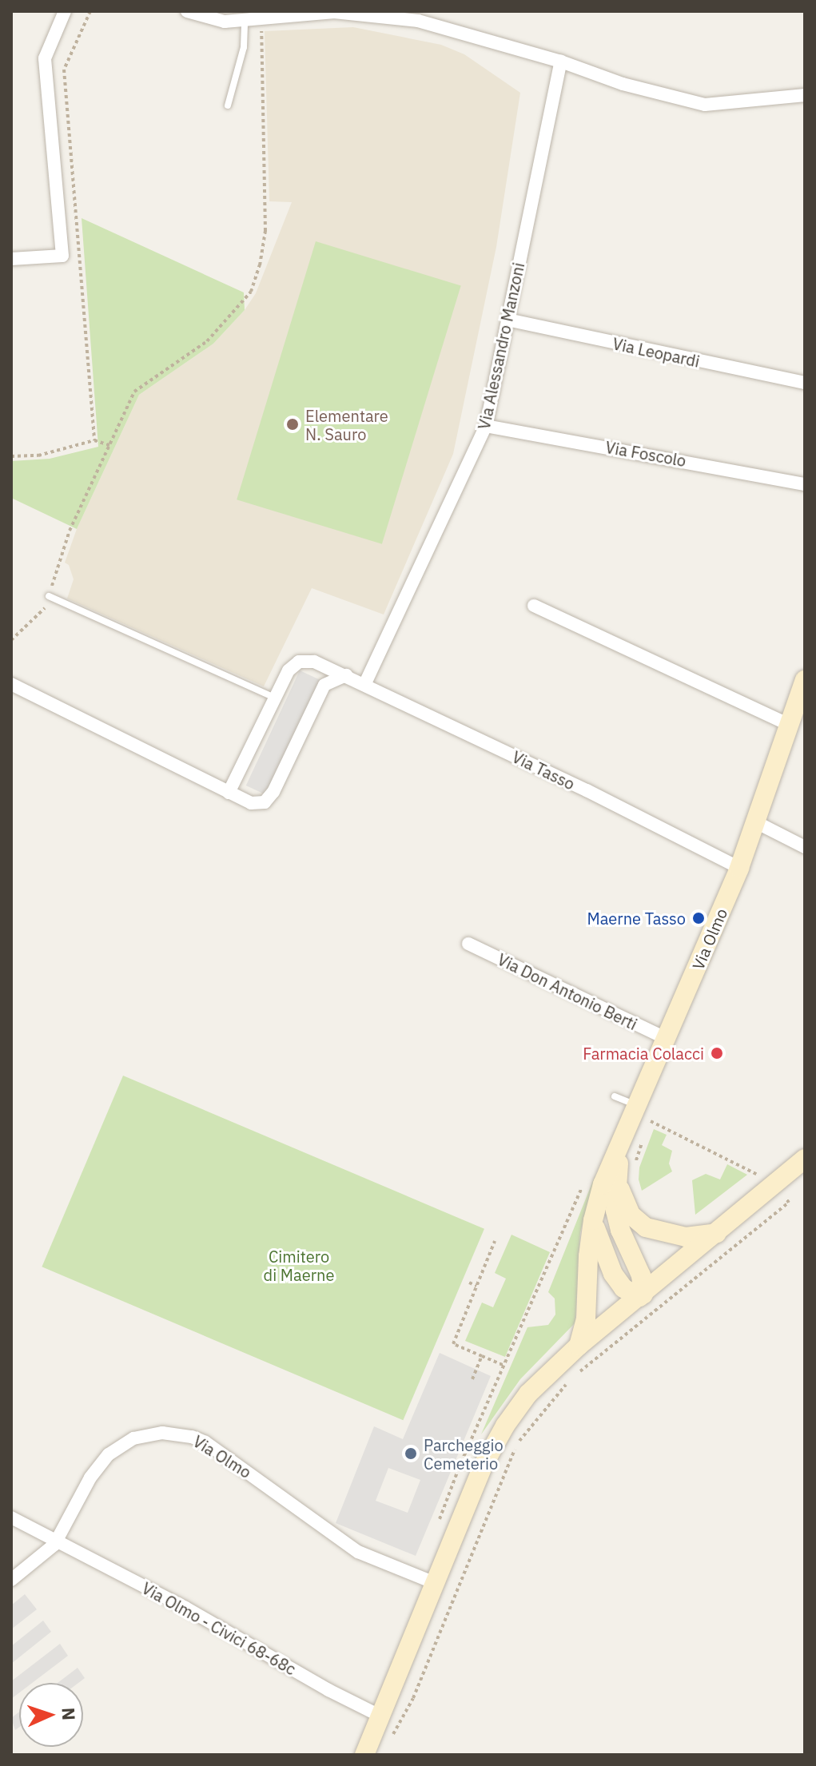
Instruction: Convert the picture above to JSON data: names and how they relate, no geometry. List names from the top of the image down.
{
  "streets": {
    "street": [
      "Via Alessandro Manzoni",
      "Via Leopardi",
      "Via Foscolo",
      "Via Tasso",
      "Via Olmo",
      "Via Don Antonio Berti",
      "Via Olmo - Civici 68-68c"
    ]
  },
  "crossings": [
    ["Via Alessandro Manzoni", "Via Leopardi"],
    ["Via Alessandro Manzoni", "Via Foscolo"],
    ["Via Alessandro Manzoni", "Via Tasso"],
    ["Via Tasso", "Via Olmo"],
    ["Via Olmo", "Via Don Antonio Berti"],
    ["Via Olmo", "Via Olmo - Civici 68-68c"]
  ],
  "parks": ["Cimitero di Maerne"],
  "places": [
    "Elementare N. Sauro",
    "Maerne Tasso",
    "Farmacia Colacci",
    "Parcheggio Cemeterio"
  ],
  "north": "right"
}
